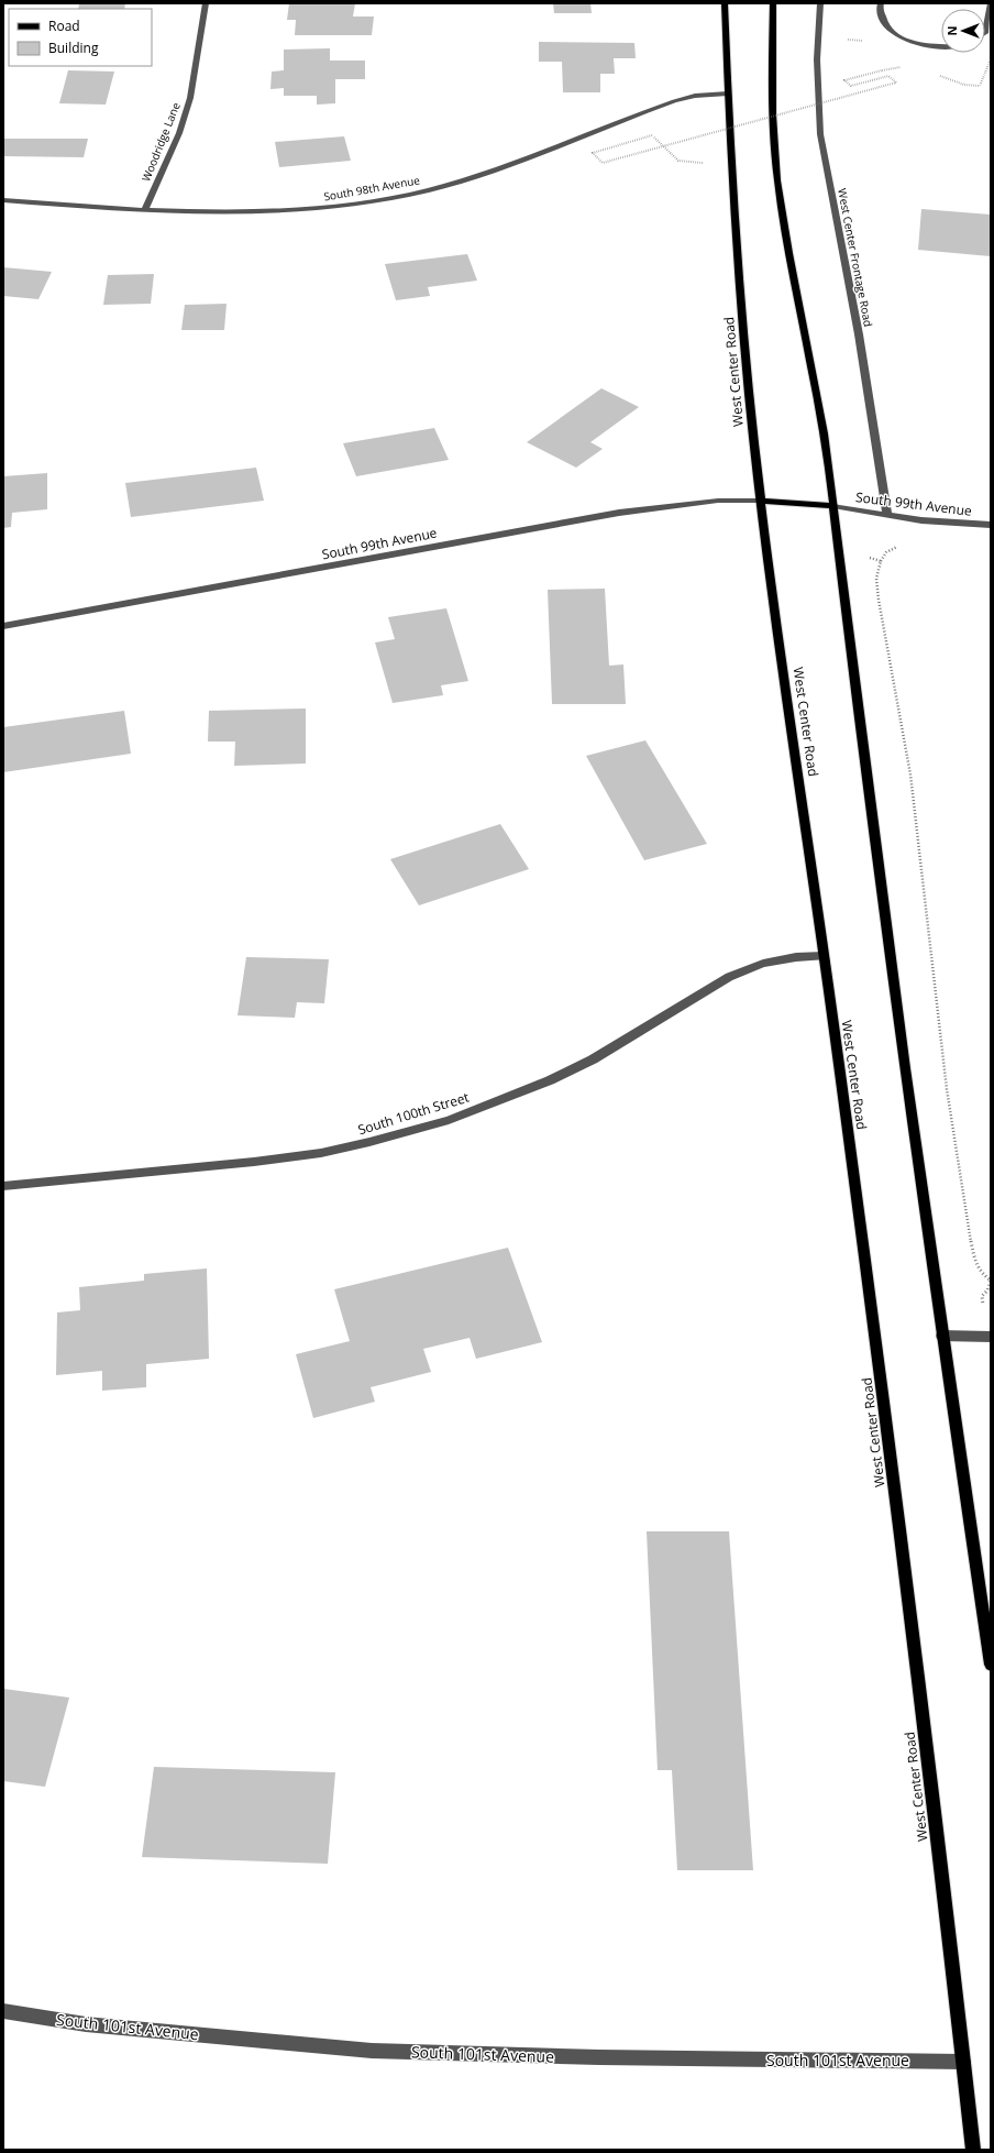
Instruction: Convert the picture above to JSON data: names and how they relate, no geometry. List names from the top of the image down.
{
  "streets": {
    "main road": ["West Center Road"],
    "street": [
      "Woodridge Lane",
      "South 98th Avenue",
      "West Center Frontage Road",
      "South 99th Avenue",
      "South 100th Street",
      "South 101st Avenue"
    ]
  },
  "crossings": [
    ["Woodridge Lane", "South 98th Avenue"],
    ["South 98th Avenue", "West Center Road"],
    ["West Center Frontage Road", "South 99th Avenue"],
    ["West Center Road", "South 99th Avenue"],
    ["West Center Road", "South 100th Street"],
    ["West Center Road", "South 101st Avenue"]
  ],
  "legend": ["Road", "Building"],
  "north": "left"
}
